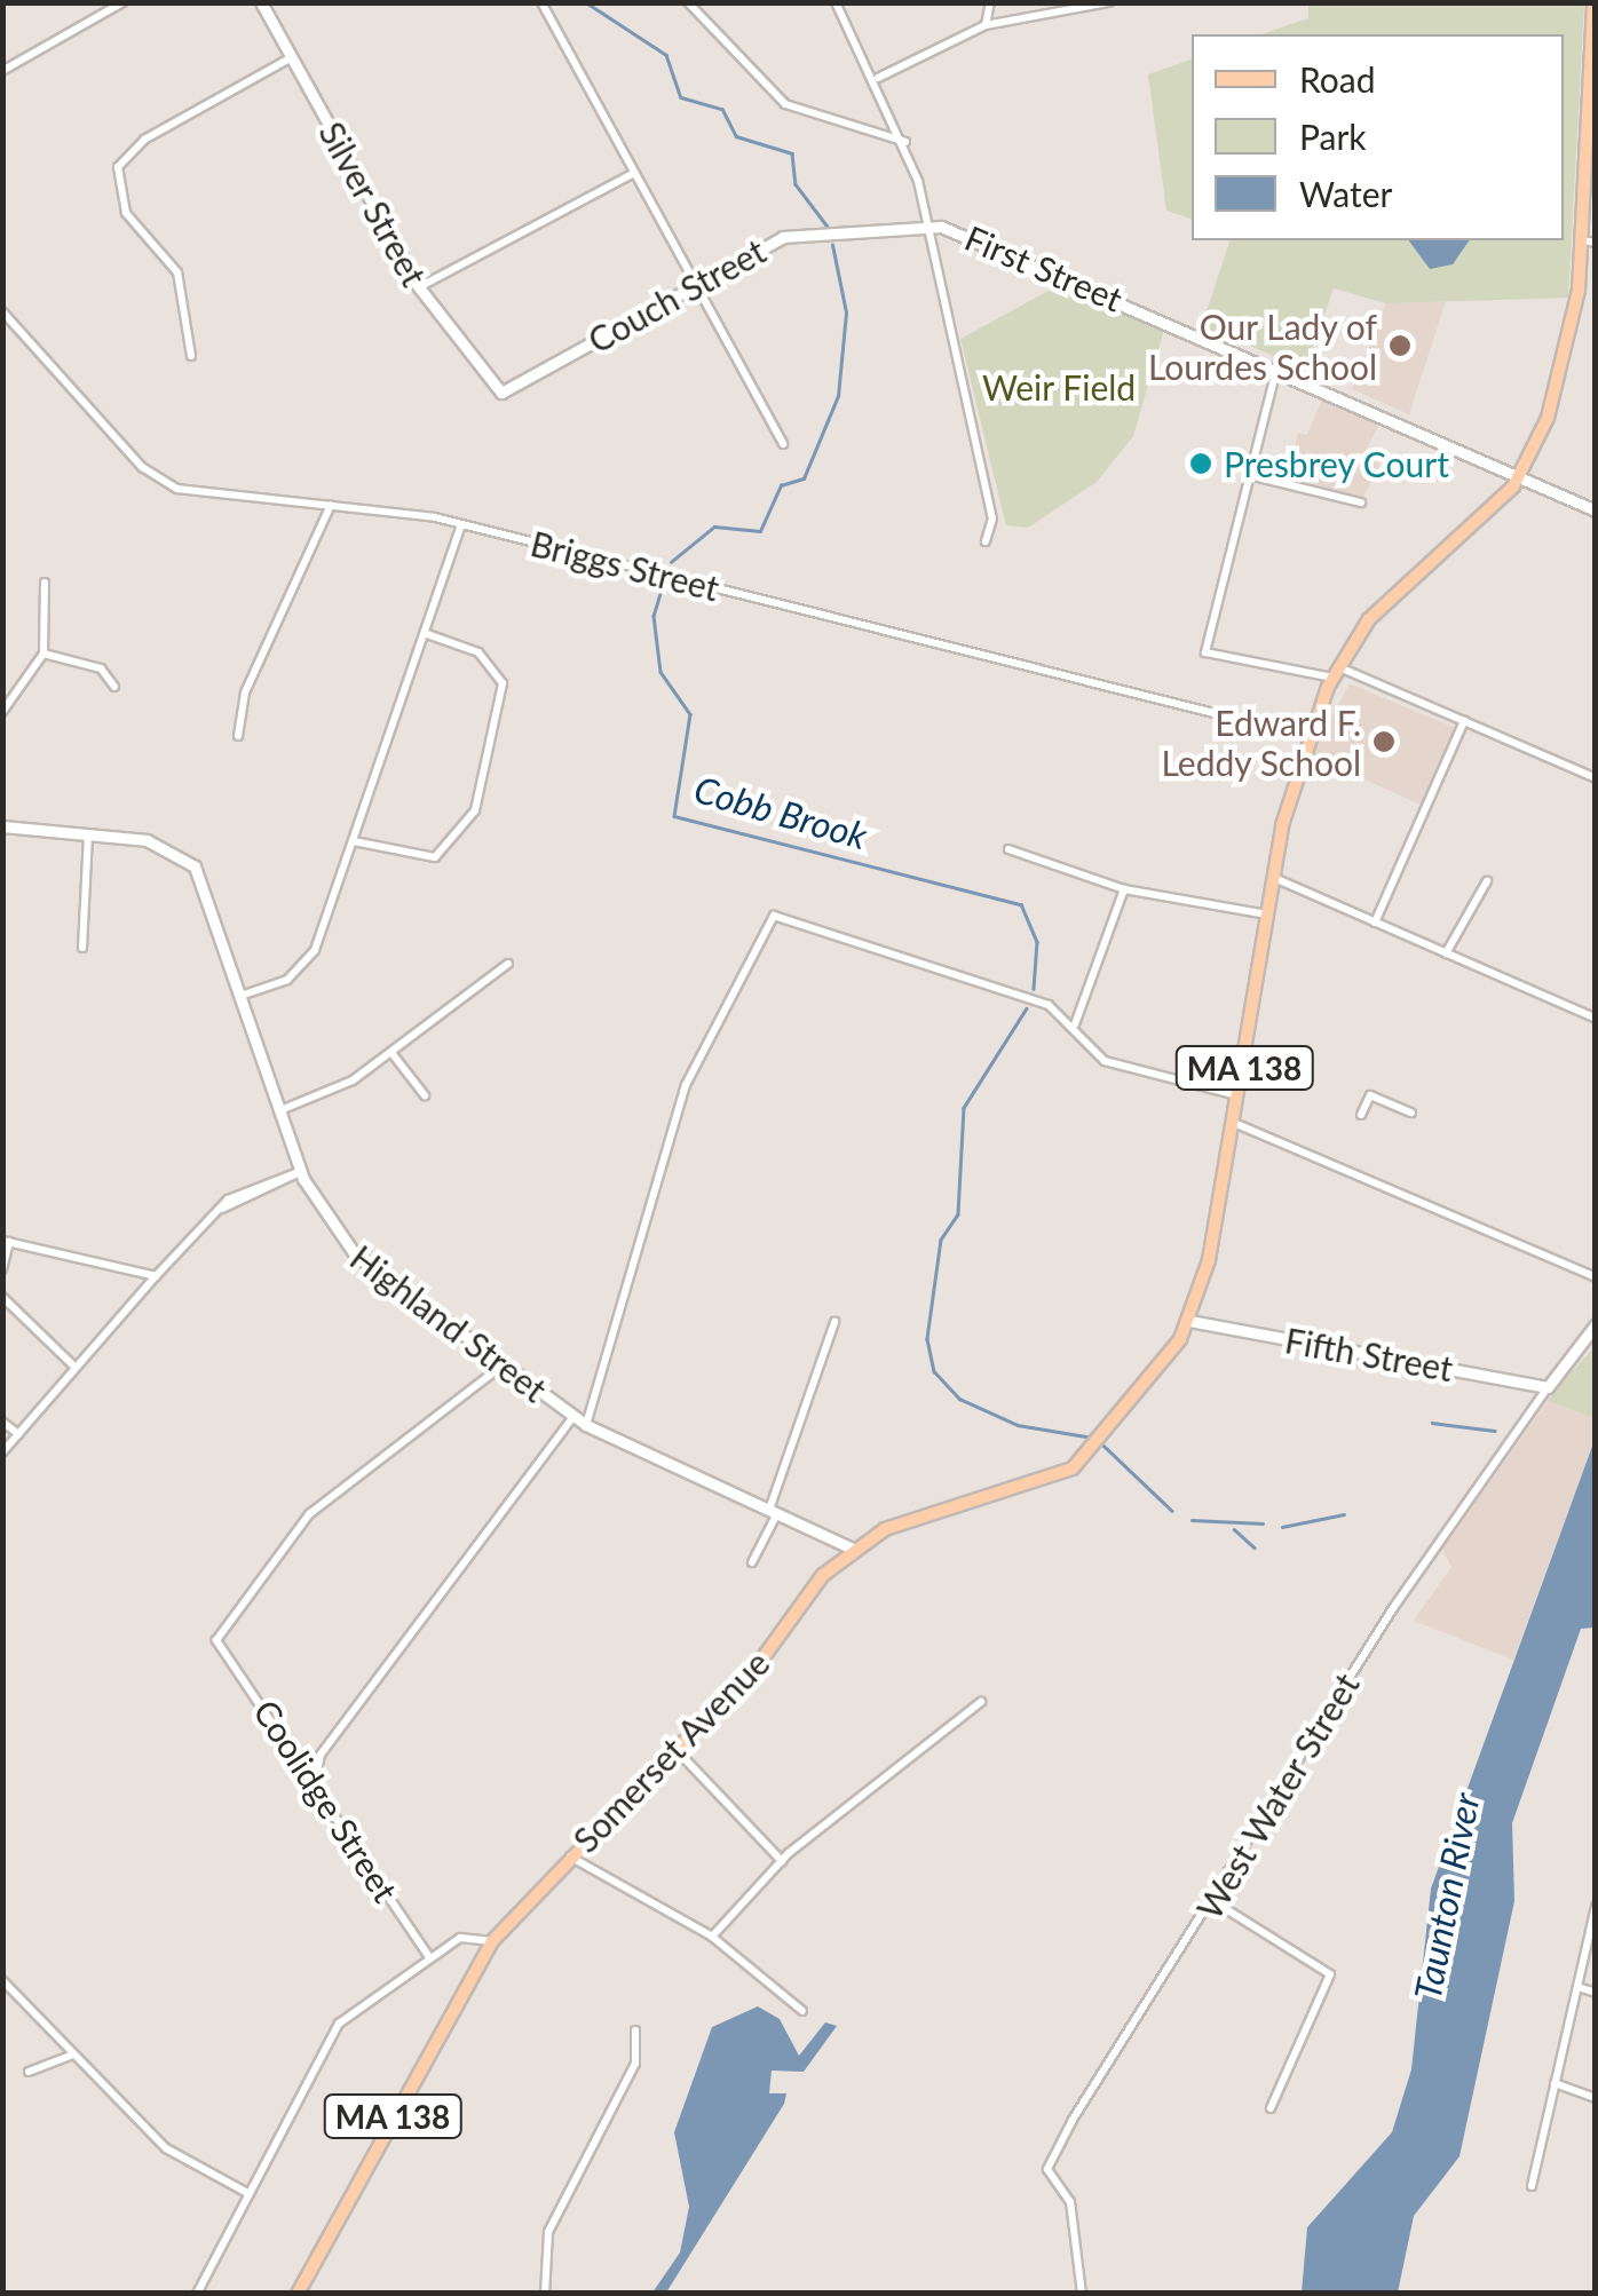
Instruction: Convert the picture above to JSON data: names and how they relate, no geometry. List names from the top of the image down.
{
  "streets": {
    "main road": ["MA 138", "Somerset Avenue"],
    "street": [
      "Silver Street",
      "First Street",
      "Couch Street",
      "Briggs Street",
      "Highland Street",
      "Fifth Street",
      "West Water Street",
      "Coolidge Street"
    ]
  },
  "crossings": [
    ["Silver Street", "Couch Street"],
    ["First Street", "Couch Street"],
    ["First Street", "Somerset Avenue"],
    ["Briggs Street", "Somerset Avenue"],
    ["MA 138", "Somerset Avenue"],
    ["Highland Street", "Somerset Avenue"],
    ["Highland Street", "Coolidge Street"],
    ["Fifth Street", "Somerset Avenue"],
    ["Fifth Street", "West Water Street"]
  ],
  "water": ["Cobb Brook", "Taunton River"],
  "parks": ["Weir Field"],
  "places": ["Our Lady of Lourdes School", "Presbrey Court", "Edward F. Leddy School"],
  "legend": ["Road", "Park", "Water"]
}
